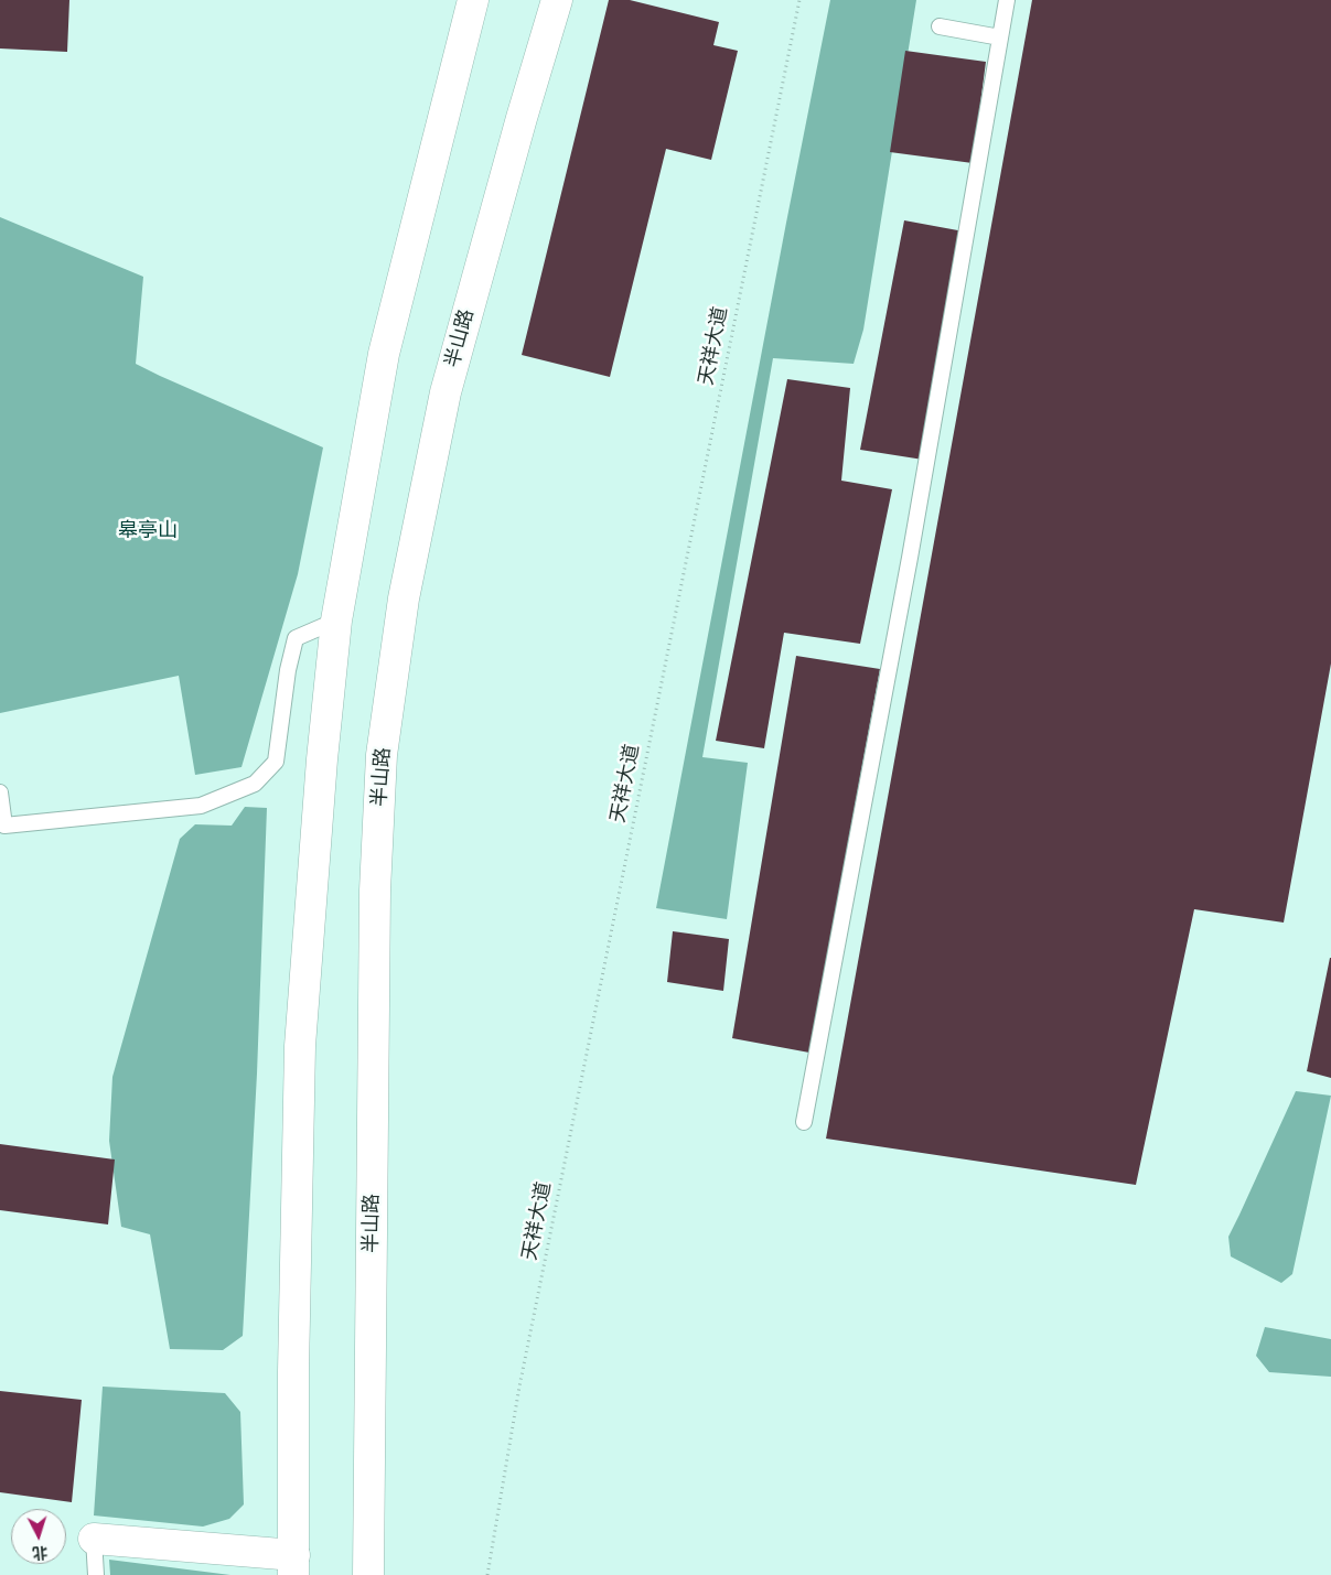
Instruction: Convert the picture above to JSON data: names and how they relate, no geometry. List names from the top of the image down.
{
  "streets": {
    "main road": ["半山路"],
    "path": ["天祥大道"]
  },
  "parks": ["皋亭山"],
  "north": "bottom"
}
